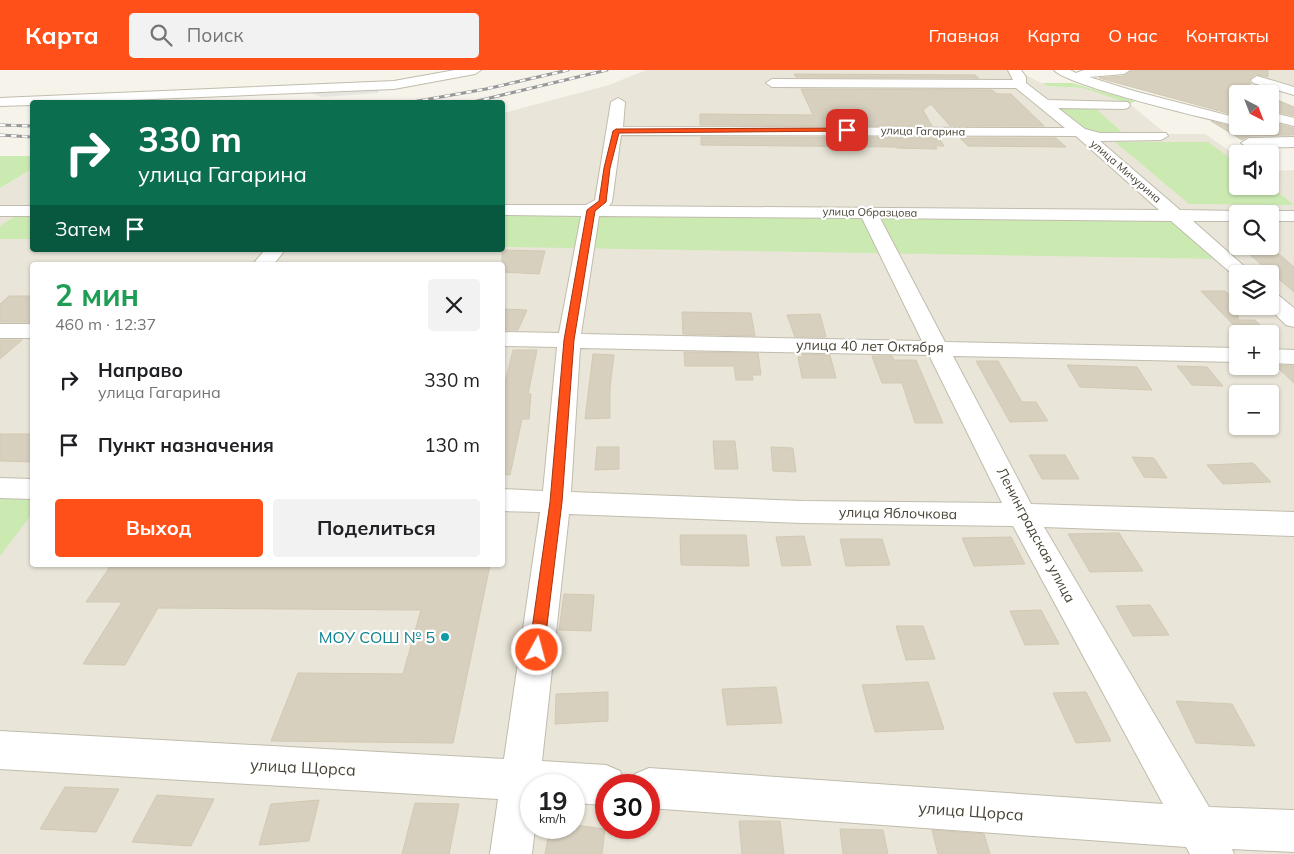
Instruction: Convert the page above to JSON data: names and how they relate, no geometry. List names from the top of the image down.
{
  "streets": {
    "street": [
      "улица Гагарина",
      "улица Мичурина",
      "улица Образцова",
      "улица 40 лет Октября",
      "улица Яблочкова",
      "Ленинградская улица",
      "улица Щорса"
    ]
  },
  "crossings": [
    ["улица Гагарина", "улица Мичурина"],
    ["улица Мичурина", "улица Образцова"],
    ["улица Образцова", "Ленинградская улица"],
    ["улица 40 лет Октября", "Ленинградская улица"],
    ["улица Яблочкова", "Ленинградская улица"],
    ["Ленинградская улица", "улица Щорса"]
  ],
  "places": ["МОУ СОШ № 5"],
  "north": "bottom right",
  "page": {
    "header": "Карта",
    "search": "Поиск",
    "nav": [
      "Главная",
      "Карта",
      "О нас",
      "Контакты"
    ],
    "map_buttons": ["+", "−"],
    "turn": ["330 m", "улица Гагарина"],
    "then": "Затем",
    "heading": ["2 мин", "460 m · 12:37"],
    "list": [
      {
        "name": "Направо",
        "note": "улица Гагарина",
        "value": "330 m"
      },
      {
        "name": "Пункт назначения",
        "value": "130 m"
      }
    ],
    "buttons": ["Выход", "Поделиться"],
    "speed": "19 km/h",
    "limit": "30"
  }
}
